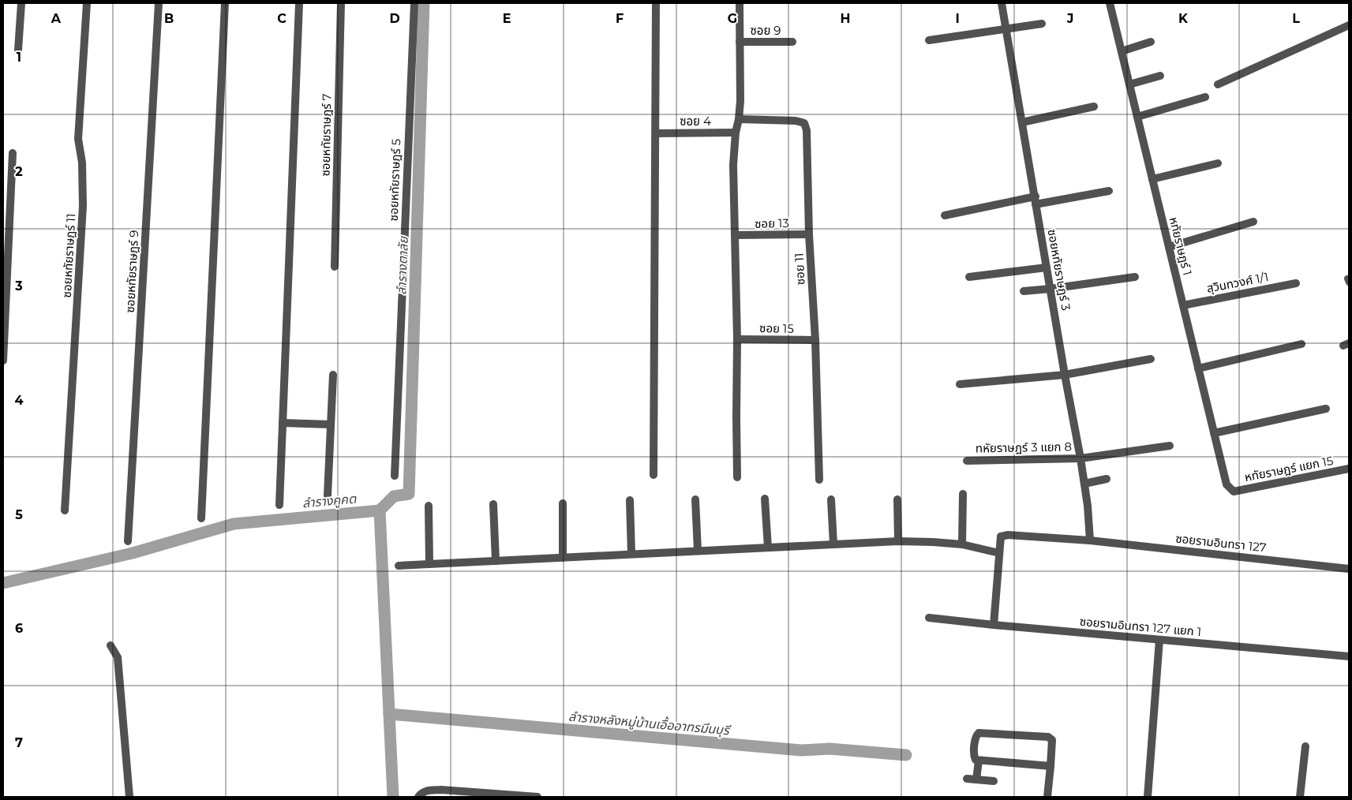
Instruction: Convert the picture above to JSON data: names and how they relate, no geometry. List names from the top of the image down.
{
  "streets": {
    "street": [
      "ซอย 9",
      "ซอย 4",
      "ซอยหทัยราษฎร์ 7",
      "ซอยหทัยราษฎร์ 5",
      "ซอย 13",
      "หทัยราษฎร์ 1",
      "ซอยหทัยราษฎร์ 11",
      "ซอย 11",
      "ซอยหทัยราษฎร์ 3",
      "ซอยหทัยราษฎร์ 9",
      "สุวินทวงศ์ 1/1",
      "ซอย 15",
      "ทหัยราษฎร์ 3 แยก 8",
      "หทัยราษฎร์ แยก 15",
      "ซอยรามอินทรา 127",
      "ซอยรามอินทรา 127 แยก 1"
    ]
  },
  "crossings": [
    ["ซอย 13", "ซอย 11"],
    ["หทัยราษฎร์ 1", "สุวินทวงศ์ 1/1"],
    ["หทัยราษฎร์ 1", "หทัยราษฎร์ แยก 15"],
    ["ซอย 11", "ซอย 15"],
    ["ซอยหทัยราษฎร์ 3", "ทหัยราษฎร์ 3 แยก 8"],
    ["ซอยหทัยราษฎร์ 3", "ซอยรามอินทรา 127"]
  ],
  "water": ["ลำรางตาลัย", "ลำรางคูคต", "ลำรางหลังหมู่บ้านเอื้ออาทรมีนบุรี"],
  "grid": {
    "columns": [
      "A",
      "B",
      "C",
      "D",
      "E",
      "F",
      "G",
      "H",
      "I",
      "J",
      "K",
      "L"
    ],
    "rows": [
      "1",
      "2",
      "3",
      "4",
      "5",
      "6",
      "7"
    ]
  }
}
